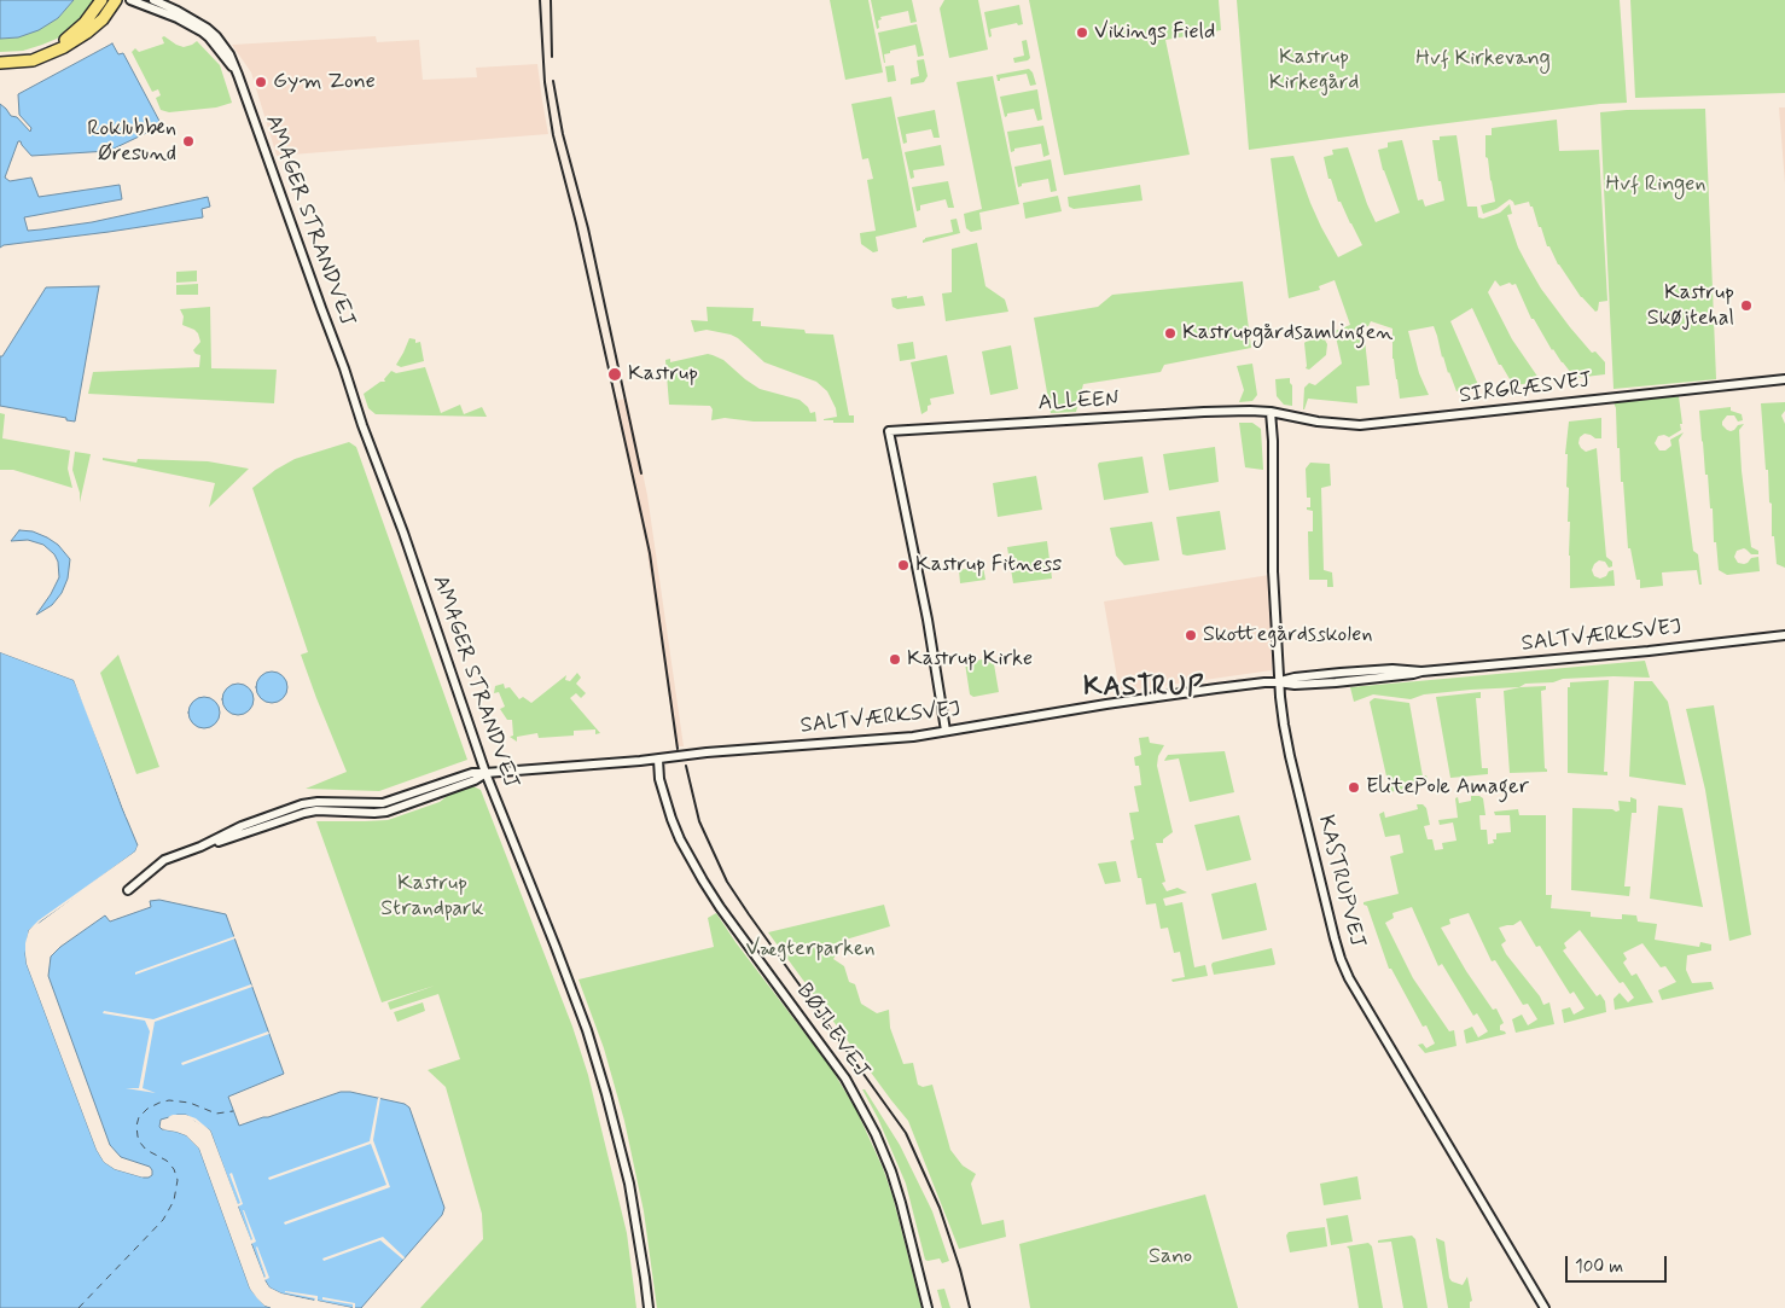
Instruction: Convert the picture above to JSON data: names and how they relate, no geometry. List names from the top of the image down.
{
  "streets": {
    "street": [
      "AMAGER STRANDVEJ",
      "SIRGRÆSVEJ",
      "ALLEEN",
      "SALTVÆRKSVEJ",
      "KASTRUPVEJ",
      "BØJLEVEJ"
    ]
  },
  "crossings": [
    ["AMAGER STRANDVEJ", "SALTVÆRKSVEJ"],
    ["SIRGRÆSVEJ", "ALLEEN"],
    ["SIRGRÆSVEJ", "KASTRUPVEJ"],
    ["ALLEEN", "SALTVÆRKSVEJ"],
    ["ALLEEN", "KASTRUPVEJ"],
    ["SALTVÆRKSVEJ", "KASTRUPVEJ"],
    ["SALTVÆRKSVEJ", "BØJLEVEJ"]
  ],
  "districts": ["KASTRUP"],
  "parks": [
    "Kastrup Kirkegård",
    "Hvf Kirkevang",
    "Hvf Ringen",
    "Kastrup Strandpark",
    "Vægterparken",
    "Sano"
  ],
  "places": [
    "Vikings Field",
    "Gym Zone",
    "Roklubben Øresund",
    "Kastrup Skøjtehal",
    "Kastrupgårdsamlingen",
    "Kastrup",
    "Kastrup Fitness",
    "Skottegårdsskolen",
    "Kastrup Kirke",
    "ElitePole Amager"
  ],
  "scale_bar": "100 m"
}
